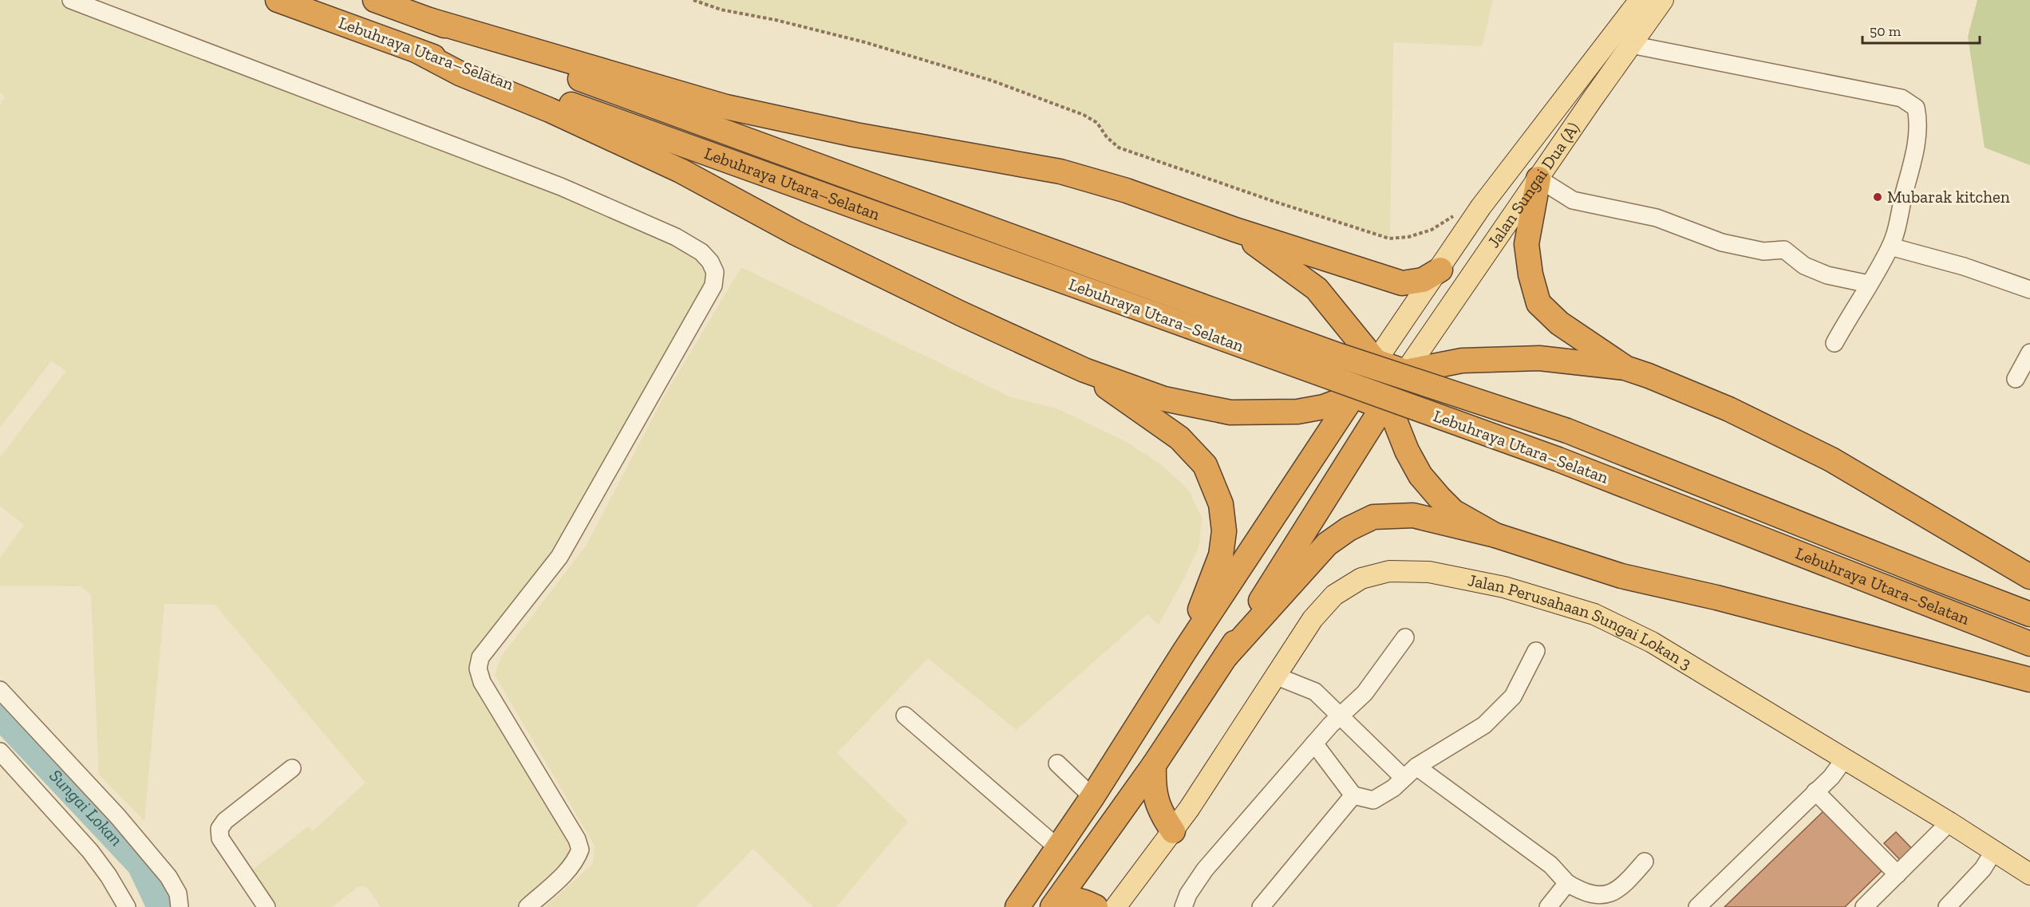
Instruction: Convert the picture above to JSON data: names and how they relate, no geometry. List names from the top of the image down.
{
  "streets": {
    "highway": ["Lebuhraya Utara–Selatan"],
    "main road": ["Jalan Sungai Dua (A)", "Jalan Perusahaan Sungai Lokan 3"]
  },
  "water": ["Sungai Lokan"],
  "places": ["Mubarak kitchen"],
  "scale_bar": "50 m"
}
